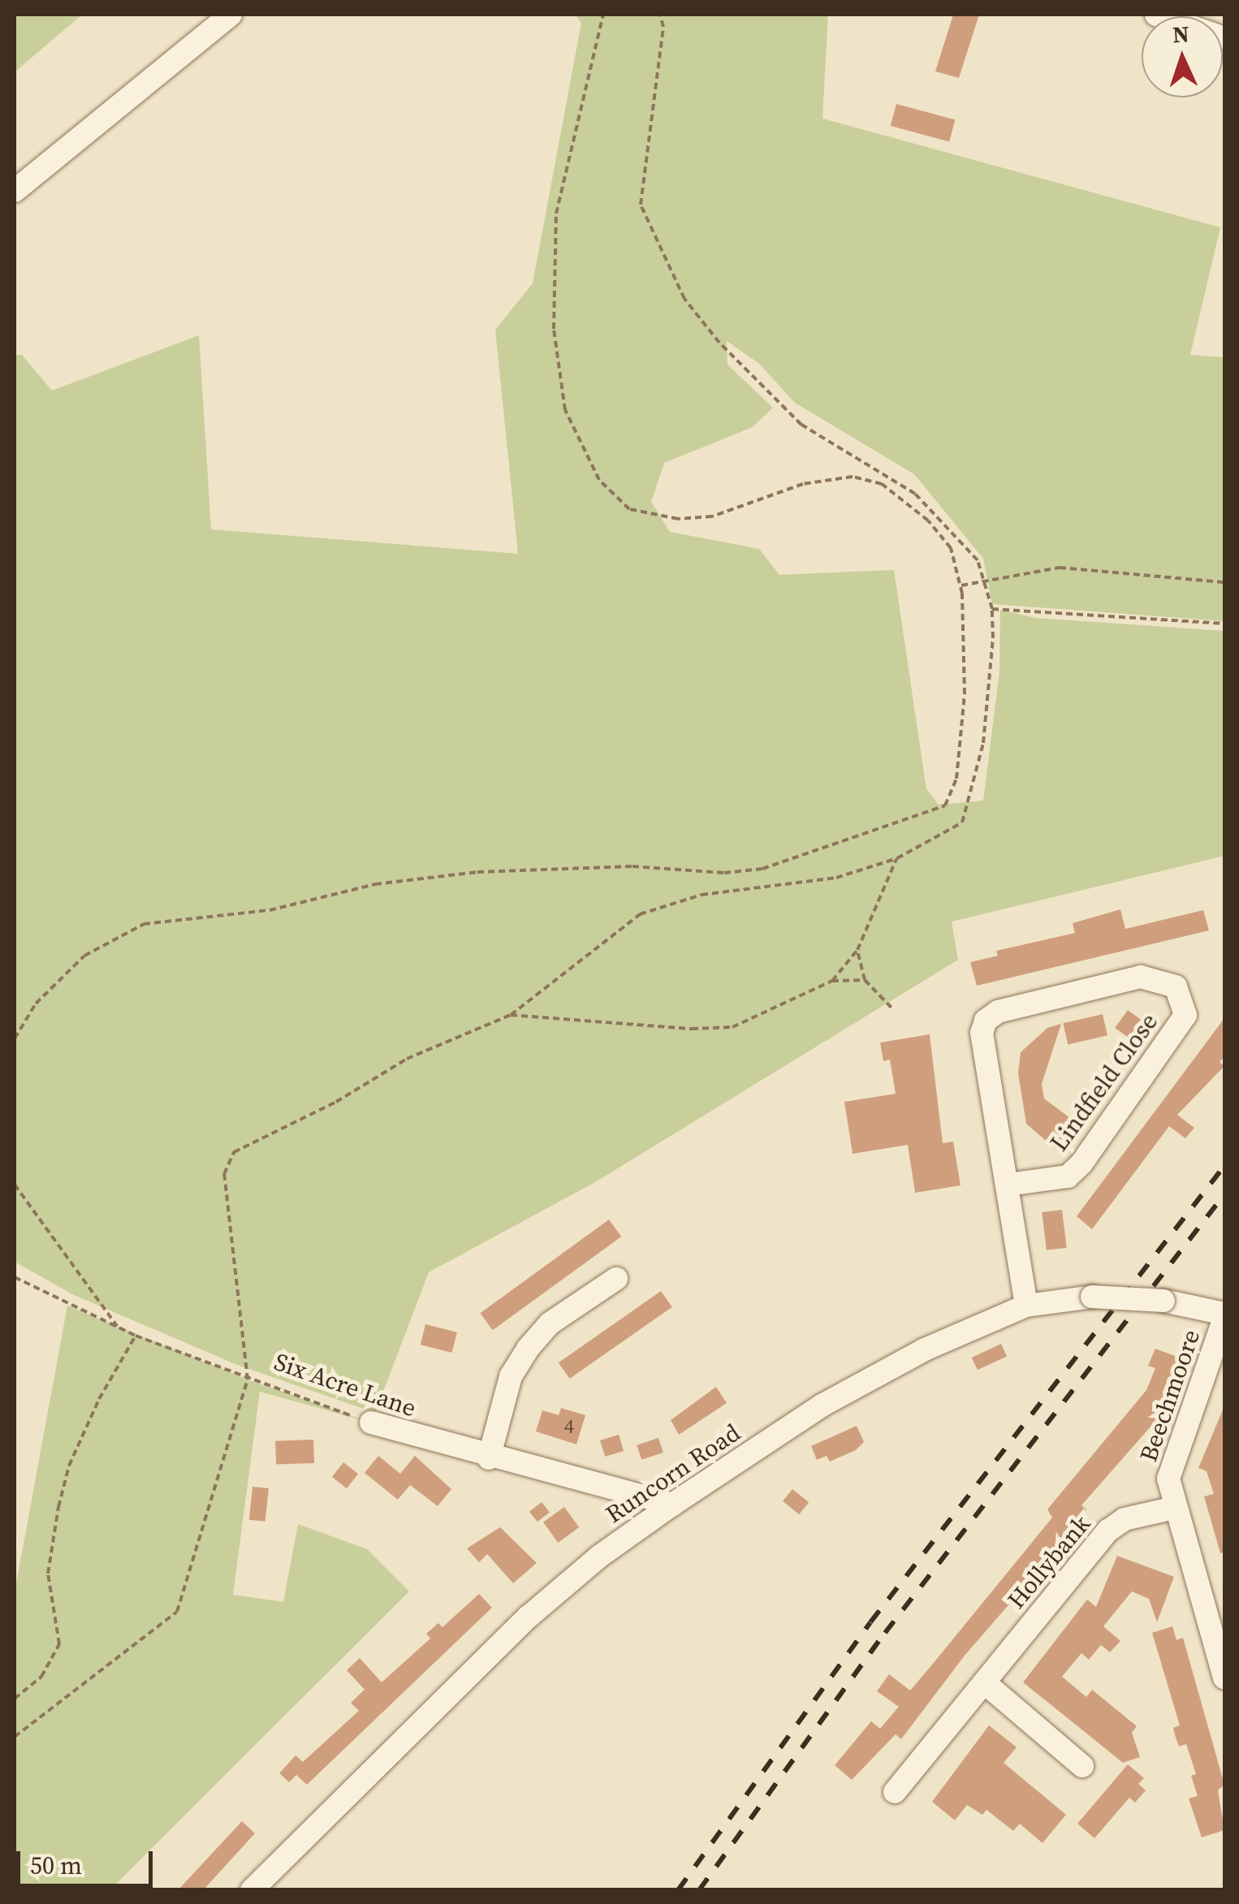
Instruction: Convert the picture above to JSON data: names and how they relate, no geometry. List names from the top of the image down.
{
  "streets": {
    "street": [
      "Lindfield Close",
      "Six Acre Lane",
      "Beechmoore",
      "Runcorn Road",
      "Hollybank"
    ]
  },
  "crossings": [
    ["Lindfield Close", "Runcorn Road"],
    ["Six Acre Lane", "Runcorn Road"],
    ["Beechmoore", "Runcorn Road"],
    ["Beechmoore", "Hollybank"]
  ],
  "house_numbers": ["4"],
  "scale_bar": "50 m",
  "north": "top"
}
